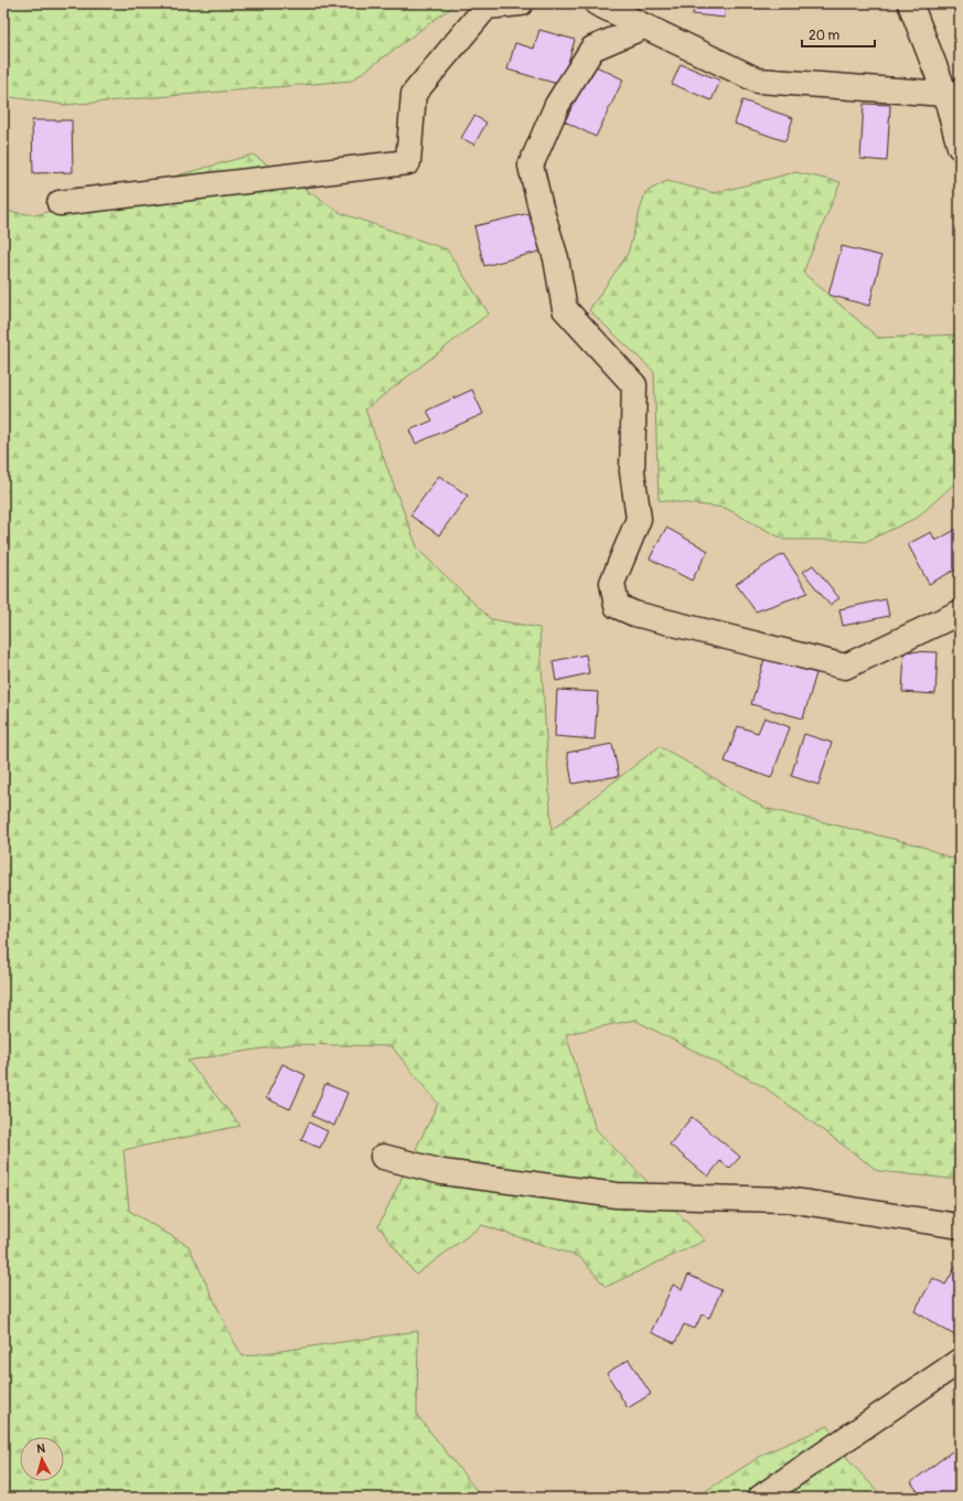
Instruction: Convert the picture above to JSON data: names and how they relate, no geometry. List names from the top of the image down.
{
  "scale_bar": "20 m",
  "north": "top"
}
